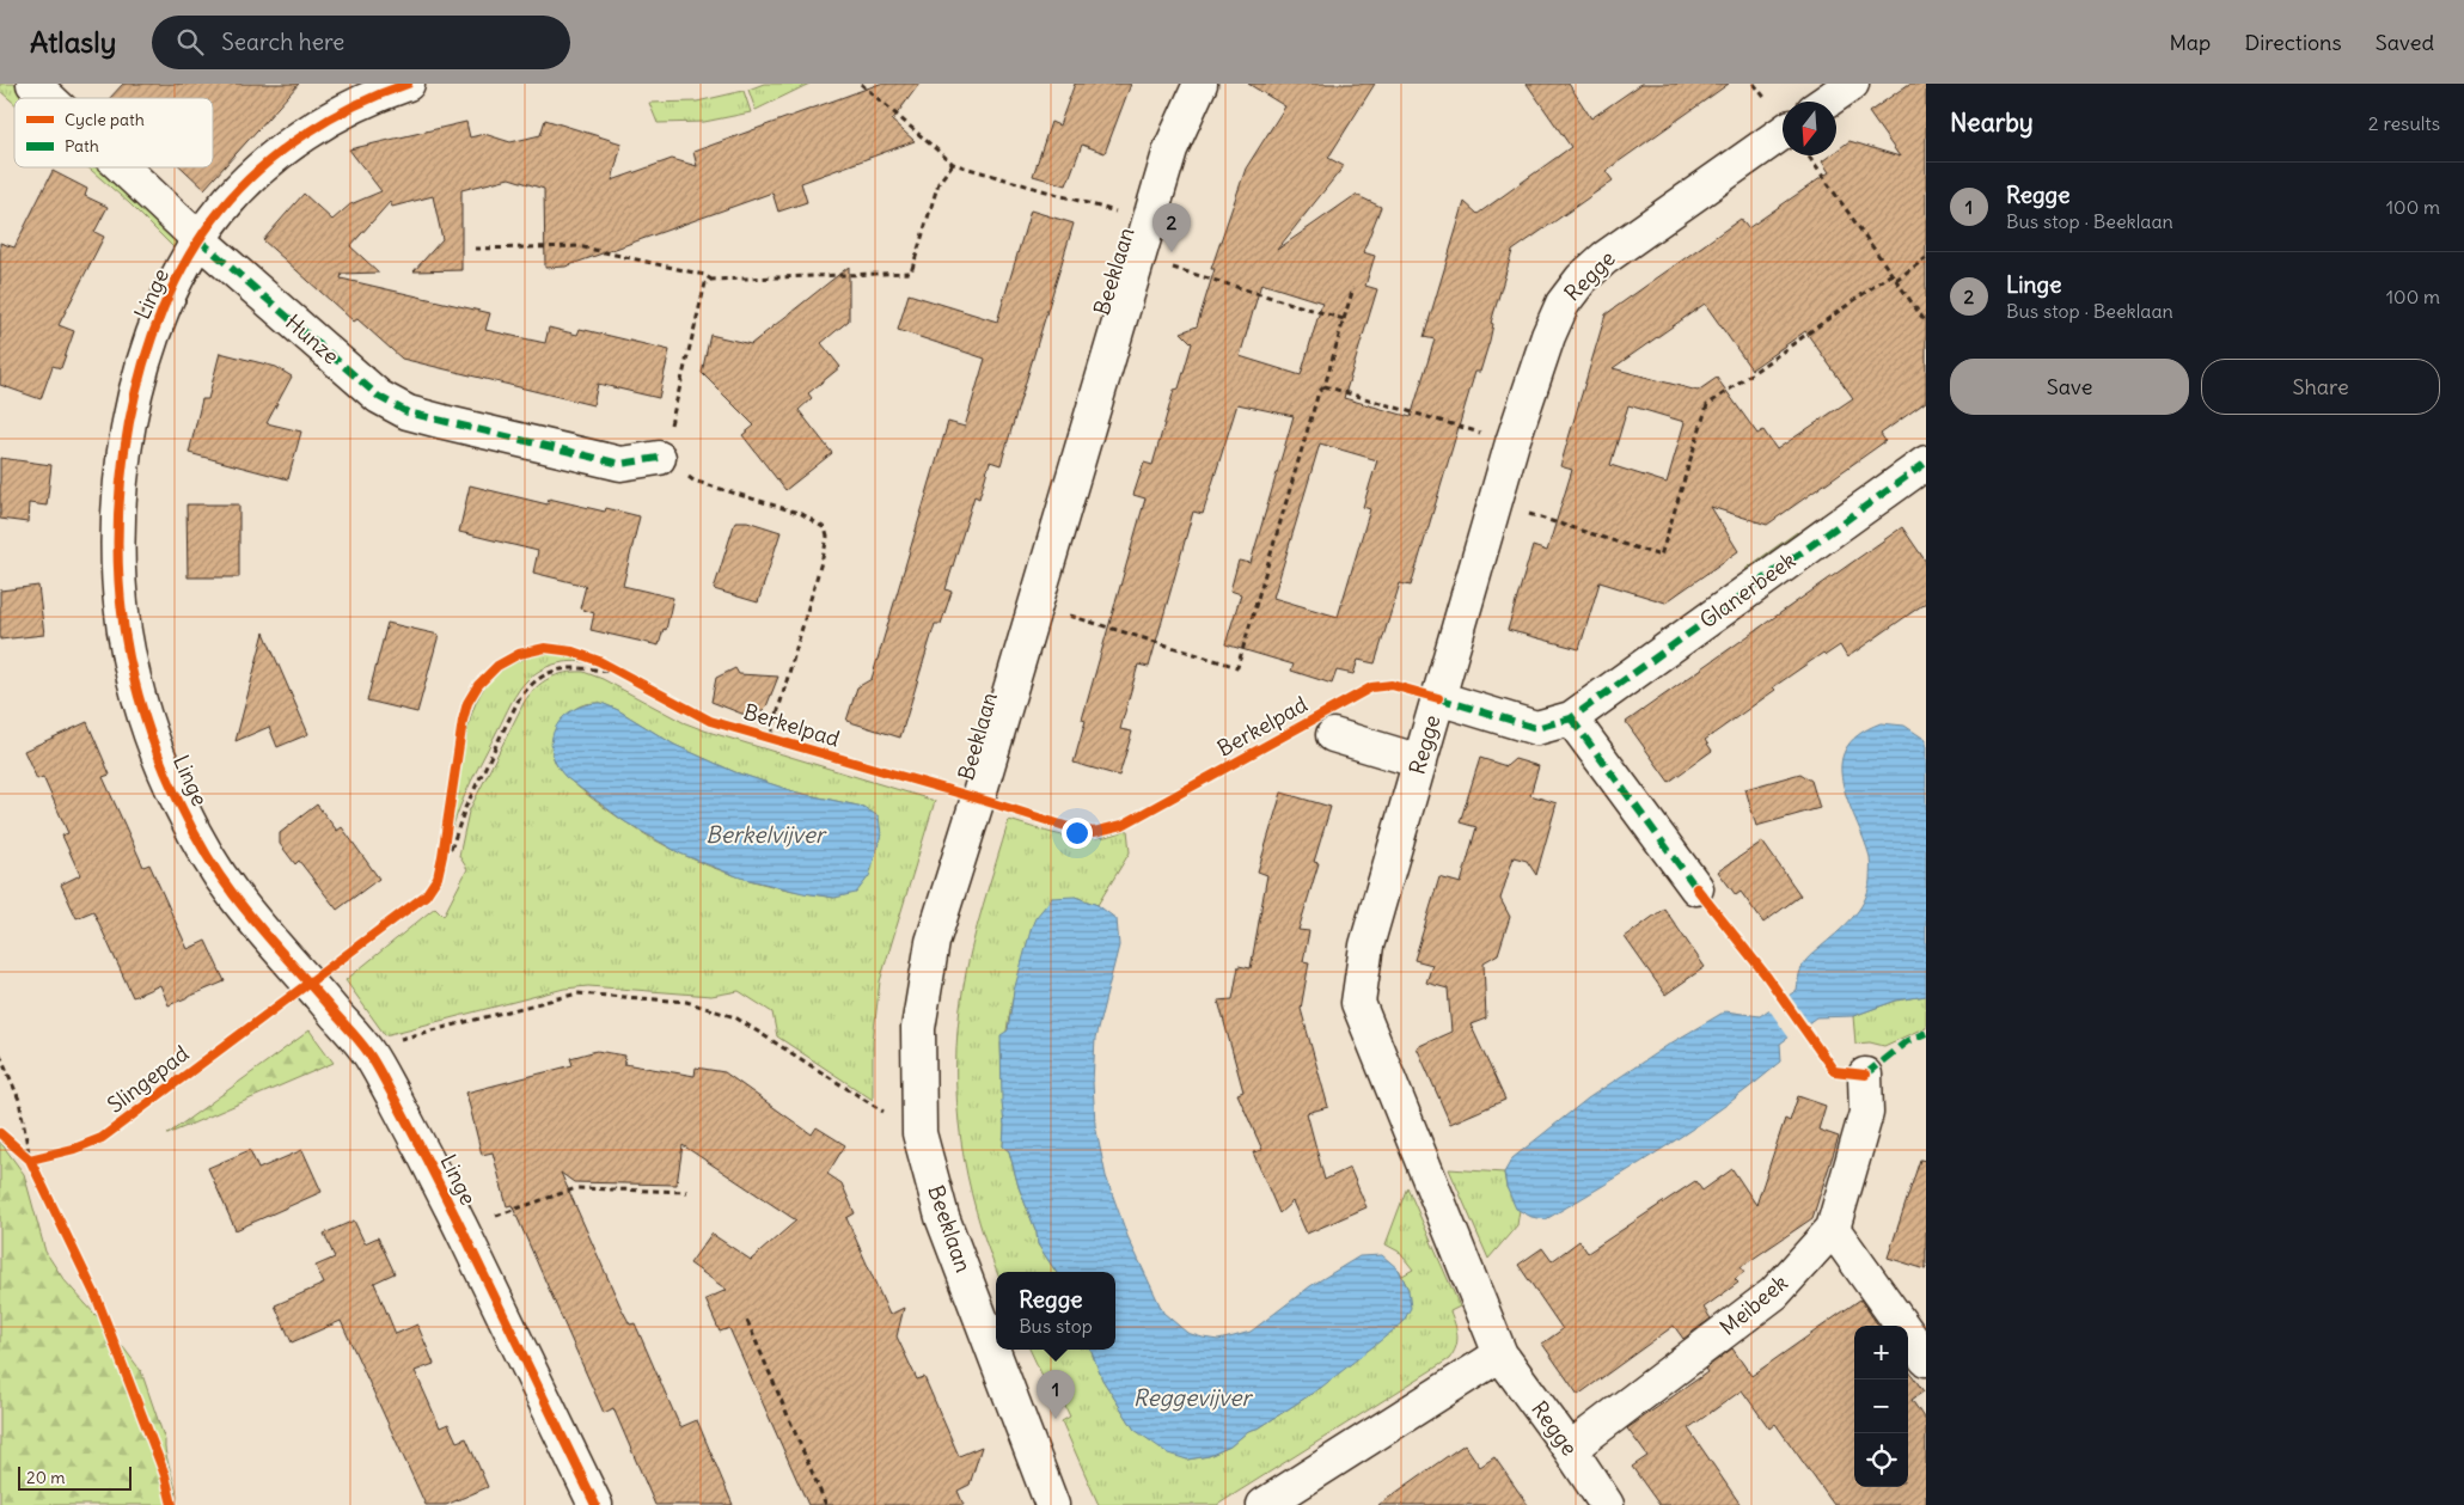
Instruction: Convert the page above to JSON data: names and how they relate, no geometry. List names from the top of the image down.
{
  "streets": {
    "street": [
      "Beeklaan",
      "Regge",
      "Linge",
      "Hunze",
      "Glanerbeek",
      "Meibeek"
    ],
    "cycle path": ["Berkelpad"]
  },
  "crossings": [
    ["Regge", "Glanerbeek"],
    ["Regge", "Meibeek"],
    ["Linge", "Hunze"]
  ],
  "water": ["Berkelvijver", "Reggevijver"],
  "legend": ["Cycle path", "Path"],
  "scale_bar": "20 m",
  "north": "bottom",
  "page": {
    "header": "Atlasly",
    "search": "Search here",
    "nav": ["Map", "Directions", "Saved"],
    "heading": ["Nearby", "2 results"],
    "list": [
      {
        "mark": "1",
        "name": "Regge",
        "note": "Bus stop · Beeklaan",
        "value": "100 m"
      },
      {
        "mark": "2",
        "name": "Linge",
        "note": "Bus stop · Beeklaan",
        "value": "100 m"
      }
    ],
    "pins": ["2", "1"],
    "buttons": ["Save", "Share"],
    "popup": ["Regge", "Bus stop"],
    "map_buttons": ["+", "−"],
    "scale": "20 m"
  }
}
